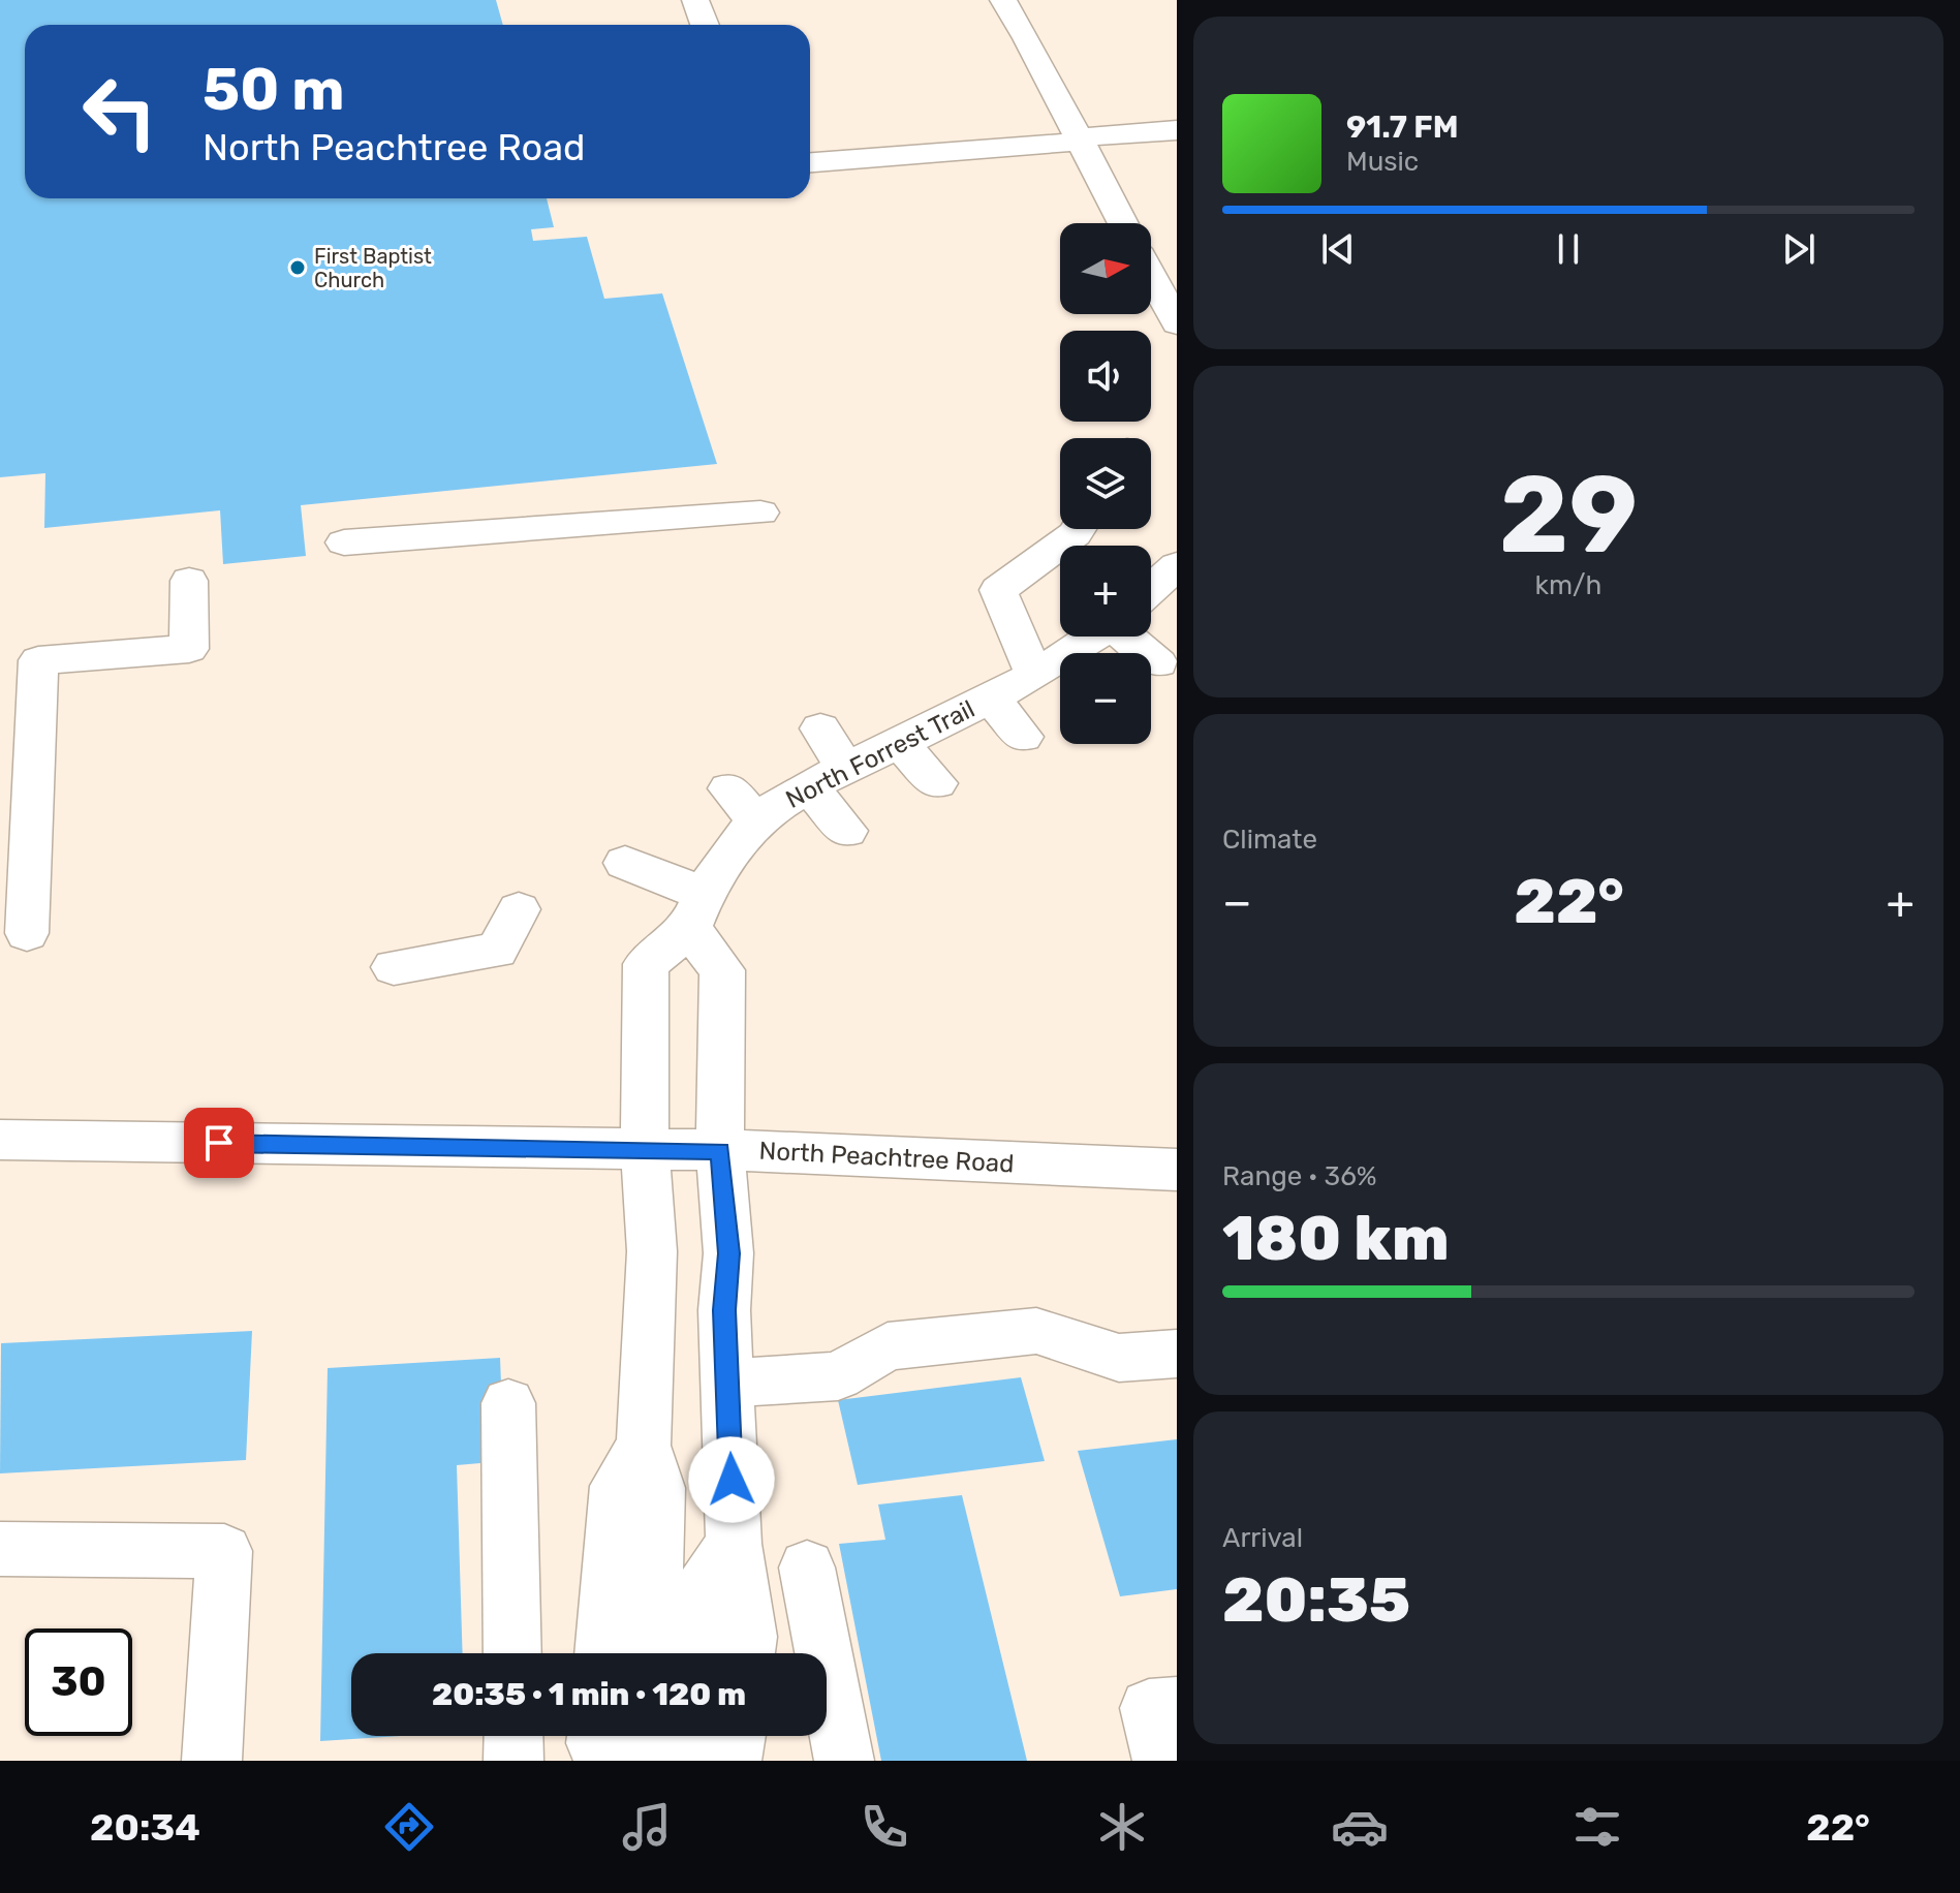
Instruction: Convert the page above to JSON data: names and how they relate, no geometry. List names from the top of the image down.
{
  "streets": {
    "street": ["North Forrest Trail", "North Peachtree Road"]
  },
  "crossings": [
    ["North Forrest Trail", "North Peachtree Road"]
  ],
  "places": ["First Baptist Church"],
  "north": "right",
  "page": {
    "turn": ["50 m", "North Peachtree Road"],
    "song": ["91.7 FM", "Music"],
    "map_buttons": ["+", "−"],
    "tile": [
      ["29", "km/h"],
      "Climate",
      ["Range · 36%", "180 km"],
      ["Arrival", "20:35"]
    ],
    "heat": ["−", "22°", "+"],
    "limit": "30",
    "trip": "20:35 · 1 min · 120 m",
    "tabs": ["20:34", "22°"]
  }
}
